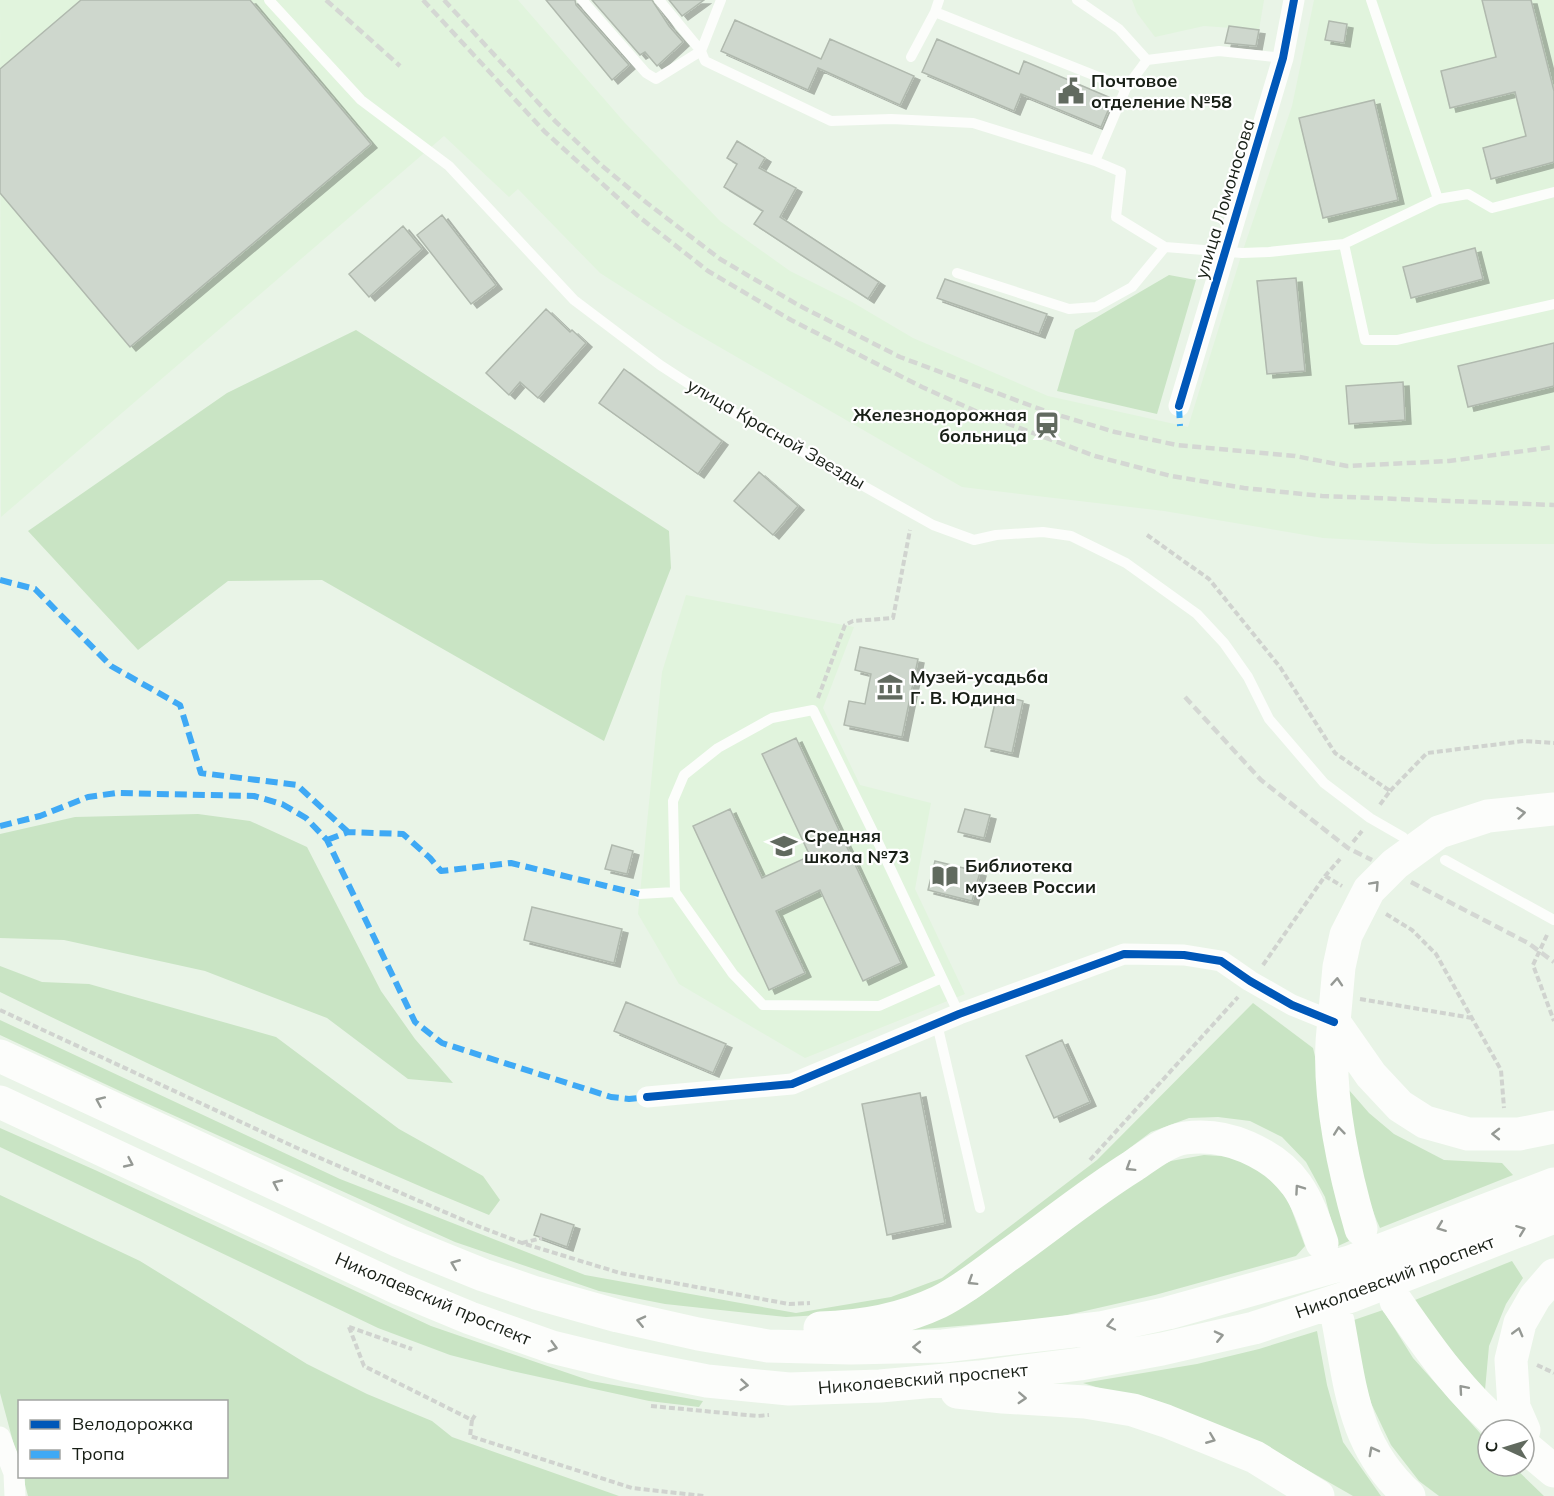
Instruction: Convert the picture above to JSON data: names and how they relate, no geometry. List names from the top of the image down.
{
  "streets": {
    "main road": ["Николаевский проспект"],
    "street": ["улица Ломоносова"],
    "lane": ["улица Красной Звезды"]
  },
  "places": {
    "public building": ["Почтовое отделение №58"],
    "station": ["Железнодорожная больница"],
    "museum": ["Музей-усадьба Г. В. Юдина"],
    "school or university": ["Средняя школа №73"],
    "library": ["Библиотека музеев России"]
  },
  "legend": ["Велодорожка", "Тропа"],
  "north": "left"
}
